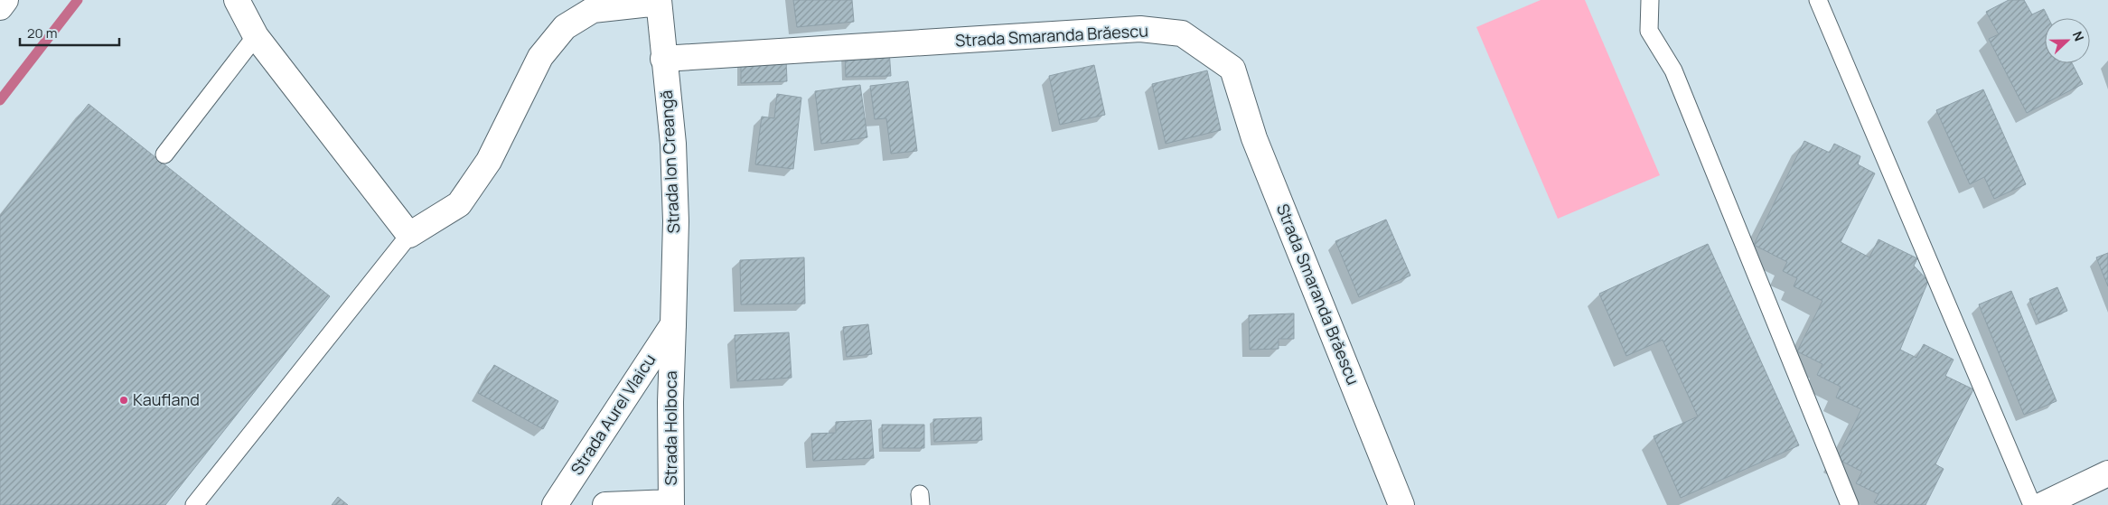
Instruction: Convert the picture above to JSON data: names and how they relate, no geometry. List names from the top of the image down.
{
  "streets": {
    "street": [
      "Strada Smaranda Brăescu",
      "Strada Ion Creangă",
      "Strada Aurel Vlaicu",
      "Strada Holboca"
    ]
  },
  "crossings": [
    ["Strada Smaranda Brăescu", "Strada Ion Creangă"],
    ["Strada Ion Creangă", "Strada Aurel Vlaicu"],
    ["Strada Ion Creangă", "Strada Holboca"],
    ["Strada Aurel Vlaicu", "Strada Holboca"]
  ],
  "places": ["Kaufland"],
  "scale_bar": "20 m",
  "north": "right"
}
